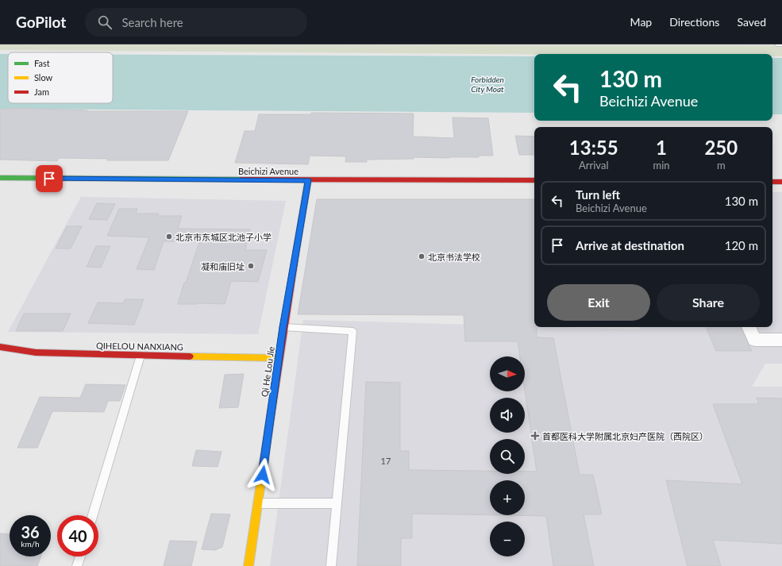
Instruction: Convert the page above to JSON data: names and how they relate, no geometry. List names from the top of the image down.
{
  "streets": {
    "street": ["Beichizi Avenue", "QIHELOU NANXIANG", "Qi He Lou Jie"]
  },
  "crossings": [
    ["Beichizi Avenue", "Qi He Lou Jie"],
    ["QIHELOU NANXIANG", "Qi He Lou Jie"]
  ],
  "water": ["Forbidden City Moat"],
  "places": {
    "other": ["北京市东城区北池子小学", "北京书法学校", "凝和庙旧址"],
    "health": ["首都医科大学附属北京妇产医院（西院区）"]
  },
  "house_numbers": ["17"],
  "legend": ["Fast", "Slow", "Jam"],
  "north": "right",
  "page": {
    "header": "GoPilot",
    "search": "Search here",
    "nav": ["Map", "Directions", "Saved"],
    "turn": ["130 m", "Beichizi Avenue"],
    "eta": [
      "13:55",
      "Arrival",
      "1",
      "min",
      "250",
      "m"
    ],
    "list": [
      {
        "name": "Turn left",
        "note": "Beichizi Avenue",
        "value": "130 m"
      },
      {
        "name": "Arrive at destination",
        "value": "120 m"
      }
    ],
    "buttons": ["Exit", "Share"],
    "map_buttons": ["+", "−"],
    "speed": "36 km/h",
    "limit": "40"
  }
}
